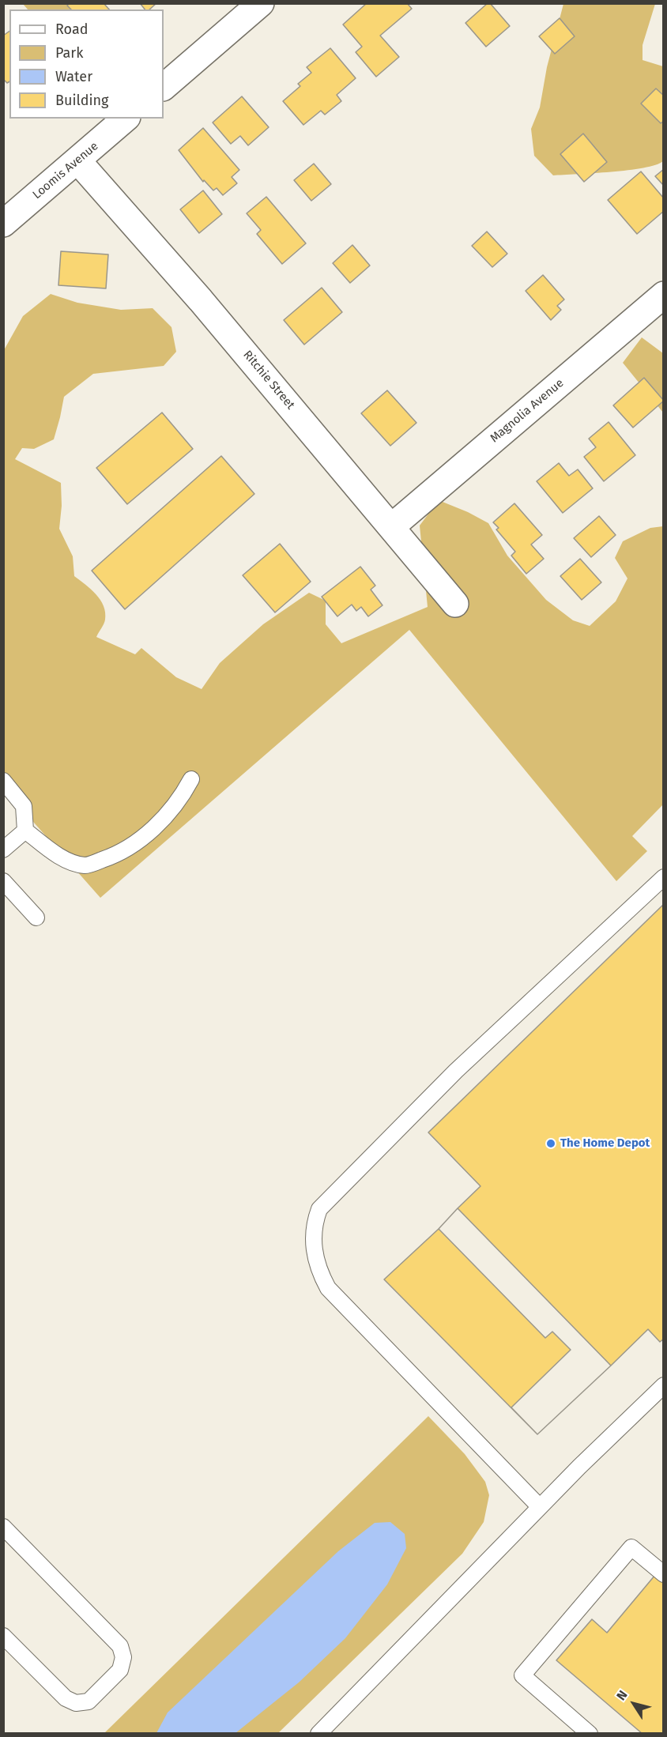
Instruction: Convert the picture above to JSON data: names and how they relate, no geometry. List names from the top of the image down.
{
  "streets": {
    "street": ["Loomis Avenue", "Ritchie Street", "Magnolia Avenue"]
  },
  "crossings": [
    ["Loomis Avenue", "Ritchie Street"],
    ["Ritchie Street", "Magnolia Avenue"]
  ],
  "places": ["The Home Depot"],
  "legend": [
    "Road",
    "Park",
    "Water",
    "Building"
  ],
  "north": "top left"
}
